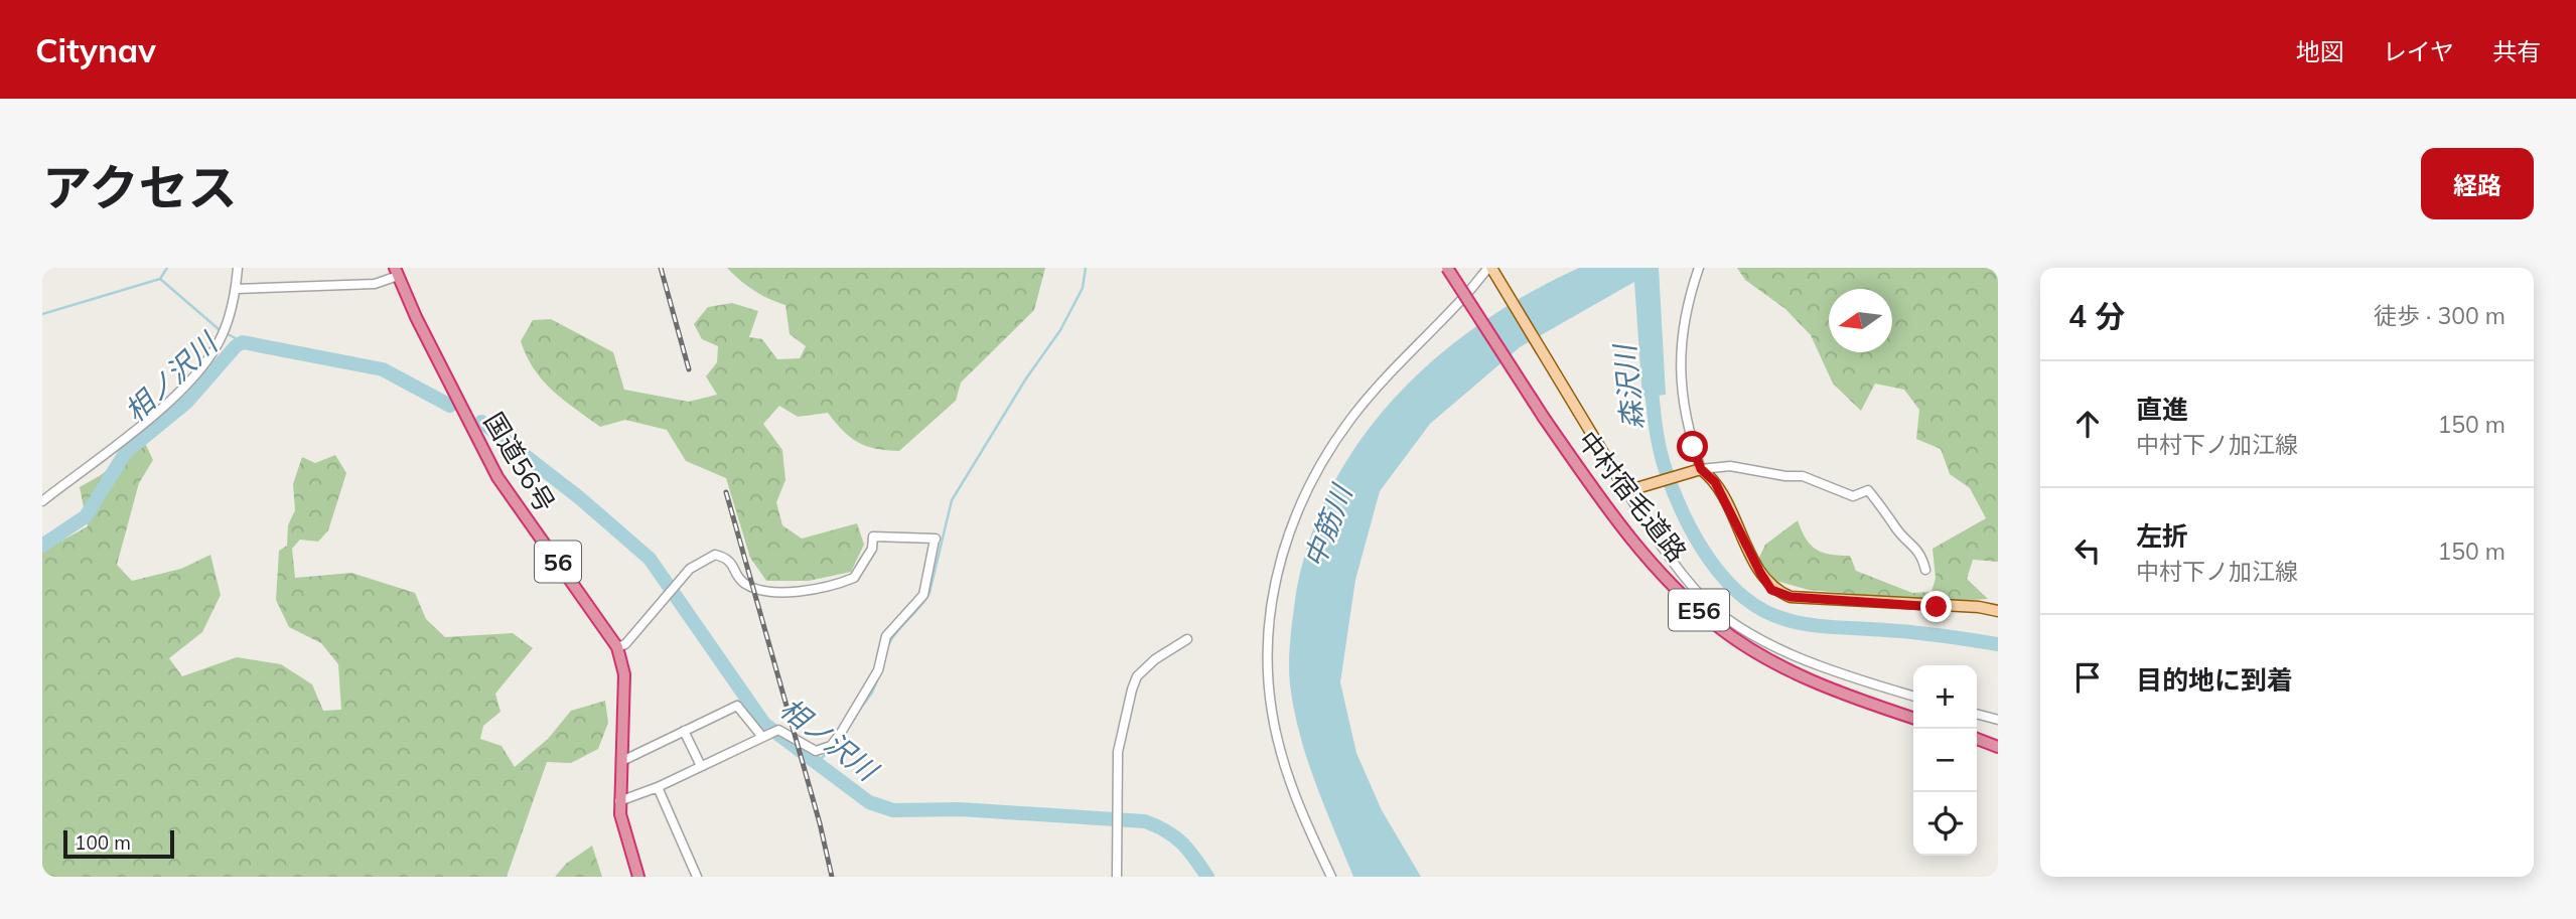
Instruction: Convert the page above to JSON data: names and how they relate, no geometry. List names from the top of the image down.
{
  "streets": {
    "highway": [
      "国道56号",
      "中村宿毛道路",
      "56",
      "E56"
    ]
  },
  "water": ["相ノ沢川", "森沢川", "中筋川"],
  "scale_bar": "100 m",
  "north": "left",
  "page": {
    "header": "Citynav",
    "nav": ["地図", "レイヤ", "共有"],
    "title": "アクセス",
    "buttons": "経路",
    "heading": ["4 分", "徒歩 · 300 m"],
    "list": [
      ["直進", "中村下ノ加江線", "150 m"],
      ["左折", "中村下ノ加江線", "150 m"],
      "目的地に到着"
    ],
    "map_buttons": ["+", "−"],
    "scale": "100 m"
  }
}
